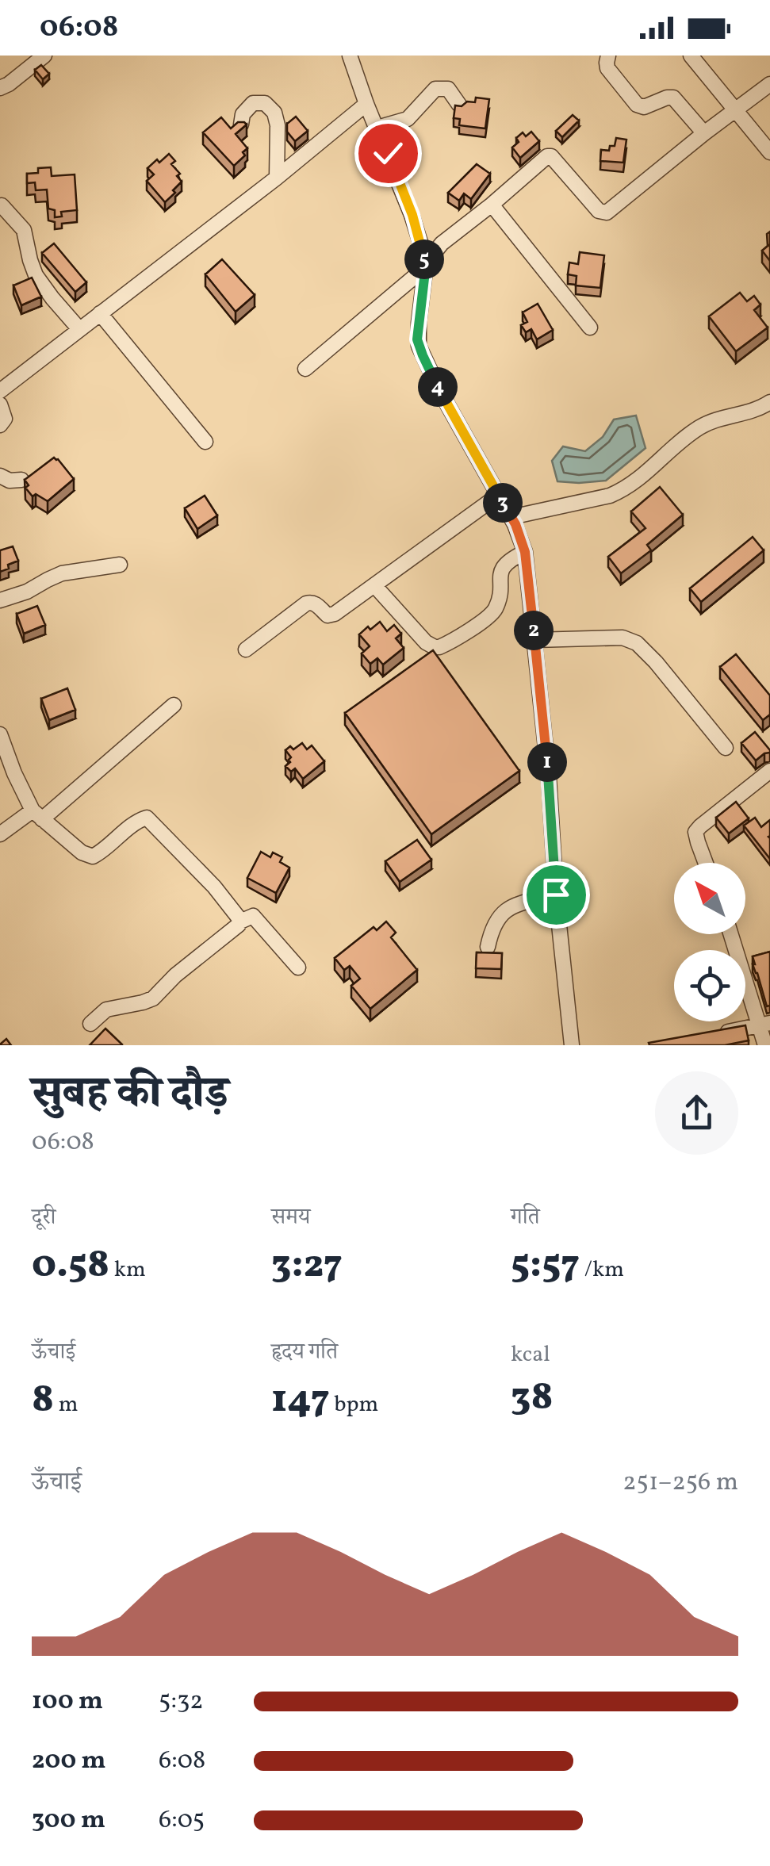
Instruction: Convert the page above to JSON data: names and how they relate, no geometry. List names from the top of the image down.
{
  "north": "top left",
  "page": {
    "status": "06:08",
    "pins": [
      "5",
      "4",
      "3",
      "2",
      "1"
    ],
    "heading": ["सुबह की दौड़", "06:08"],
    "stats": [
      ["दूरी", "0.58 km"],
      ["समय", "3:27"],
      ["गति", "5:57 /km"],
      ["ऊँचाई", "8 m"],
      ["हृदय गति", "147 bpm"],
      ["kcal", "38"]
    ],
    "chart": ["ऊँचाई", "251–256 m"],
    "list": [
      {
        "name": "100 m",
        "note": "5:32"
      },
      {
        "name": "200 m",
        "note": "6:08"
      },
      {
        "name": "300 m",
        "note": "6:05"
      }
    ]
  }
}
